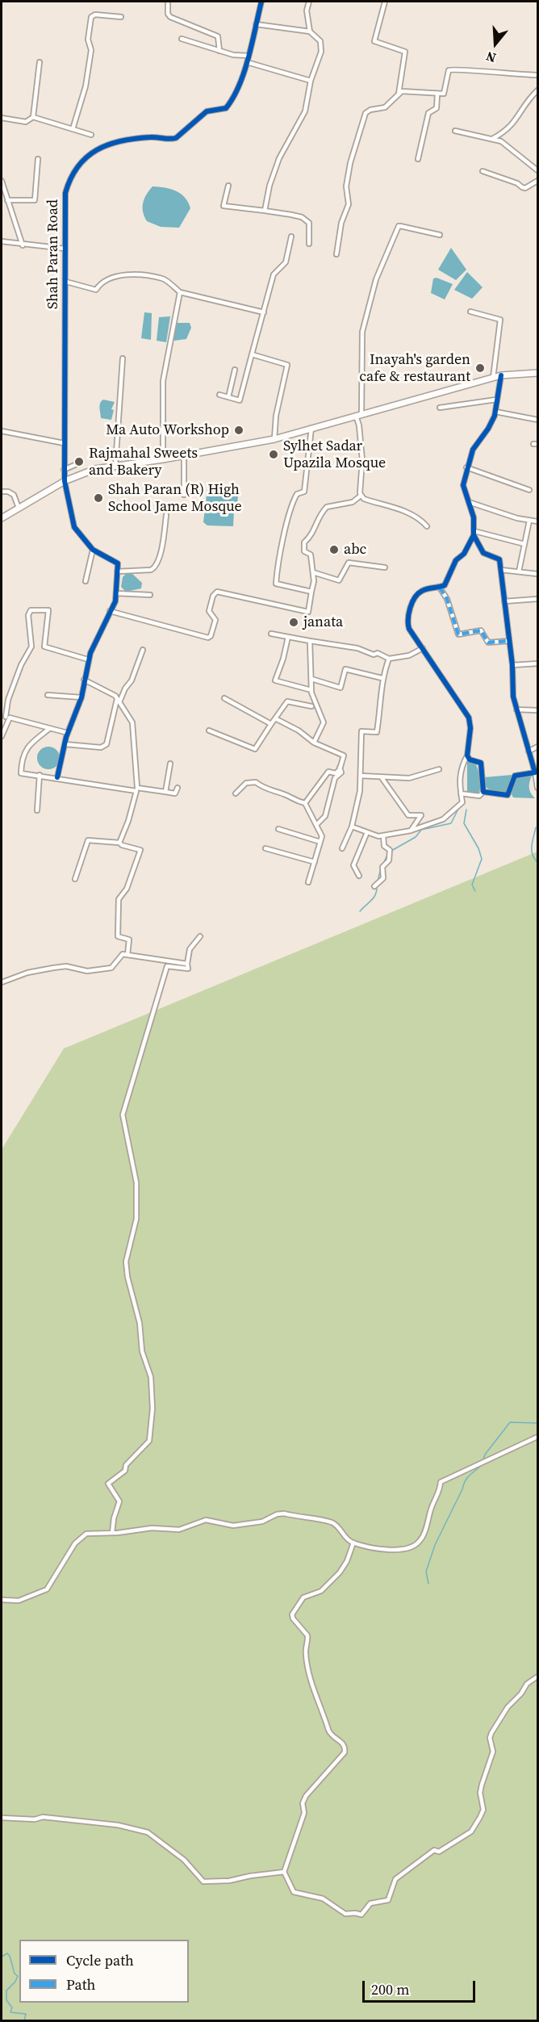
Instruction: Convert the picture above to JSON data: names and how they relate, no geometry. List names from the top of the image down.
{
  "streets": {
    "street": ["Shah Paran Road"]
  },
  "places": [
    "Inayah's garden cafe & restaurant",
    "Ma Auto Workshop",
    "Sylhet Sadar Upazila Mosque",
    "Rajmahal Sweets and Bakery",
    "Shah Paran (R) High School Jame Mosque",
    "abc",
    "janata"
  ],
  "legend": ["Cycle path", "Path"],
  "scale_bar": "200 m",
  "north": "bottom"
}
